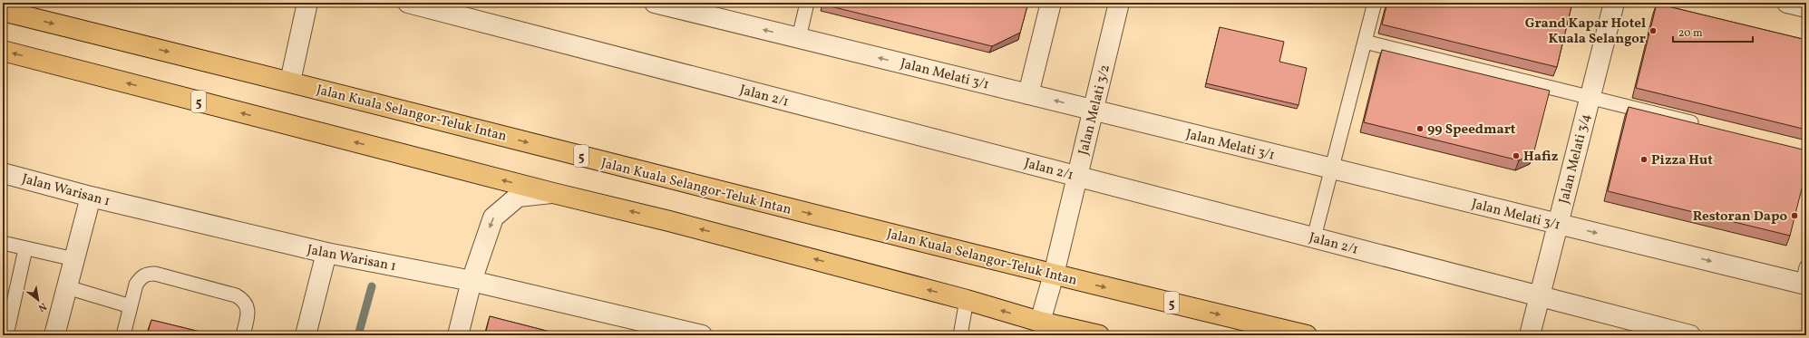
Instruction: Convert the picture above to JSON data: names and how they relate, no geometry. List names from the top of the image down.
{
  "streets": {
    "highway": ["5", "Jalan Kuala Selangor-Teluk Intan"],
    "street": [
      "Jalan Melati 3/1",
      "Jalan 2/1",
      "Jalan Melati 3/2",
      "Jalan Melati 3/4",
      "Jalan Warisan 1"
    ]
  },
  "crossings": [
    ["Jalan Melati 3/1", "Jalan Melati 3/2"],
    ["Jalan Melati 3/1", "Jalan Melati 3/4"],
    ["Jalan 2/1", "Jalan Melati 3/2"],
    ["Jalan 2/1", "Jalan Melati 3/4"],
    ["5", "Jalan Melati 3/2"],
    ["Jalan Melati 3/2", "Jalan Kuala Selangor-Teluk Intan"]
  ],
  "places": [
    "Grand Kapar Hotel Kuala Selangor",
    "99 Speedmart",
    "Hafiz",
    "Pizza Hut",
    "Restoran Dapo"
  ],
  "scale_bar": "20 m",
  "north": "bottom right"
}
